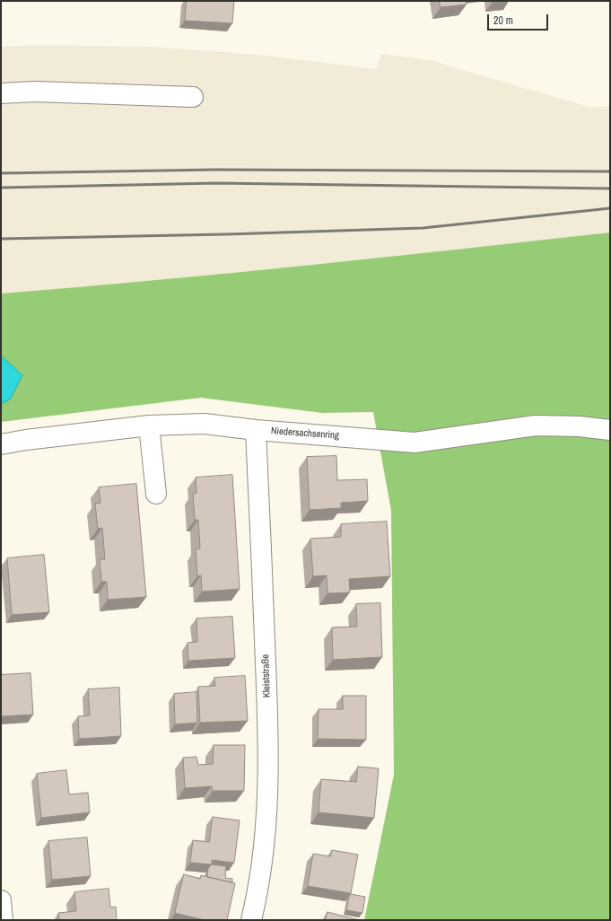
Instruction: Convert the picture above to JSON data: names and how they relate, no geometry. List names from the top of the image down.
{
  "streets": {
    "street": ["Niedersachsenring", "Kleiststraße"]
  },
  "crossings": [
    ["Niedersachsenring", "Kleiststraße"]
  ],
  "scale_bar": "20 m"
}
